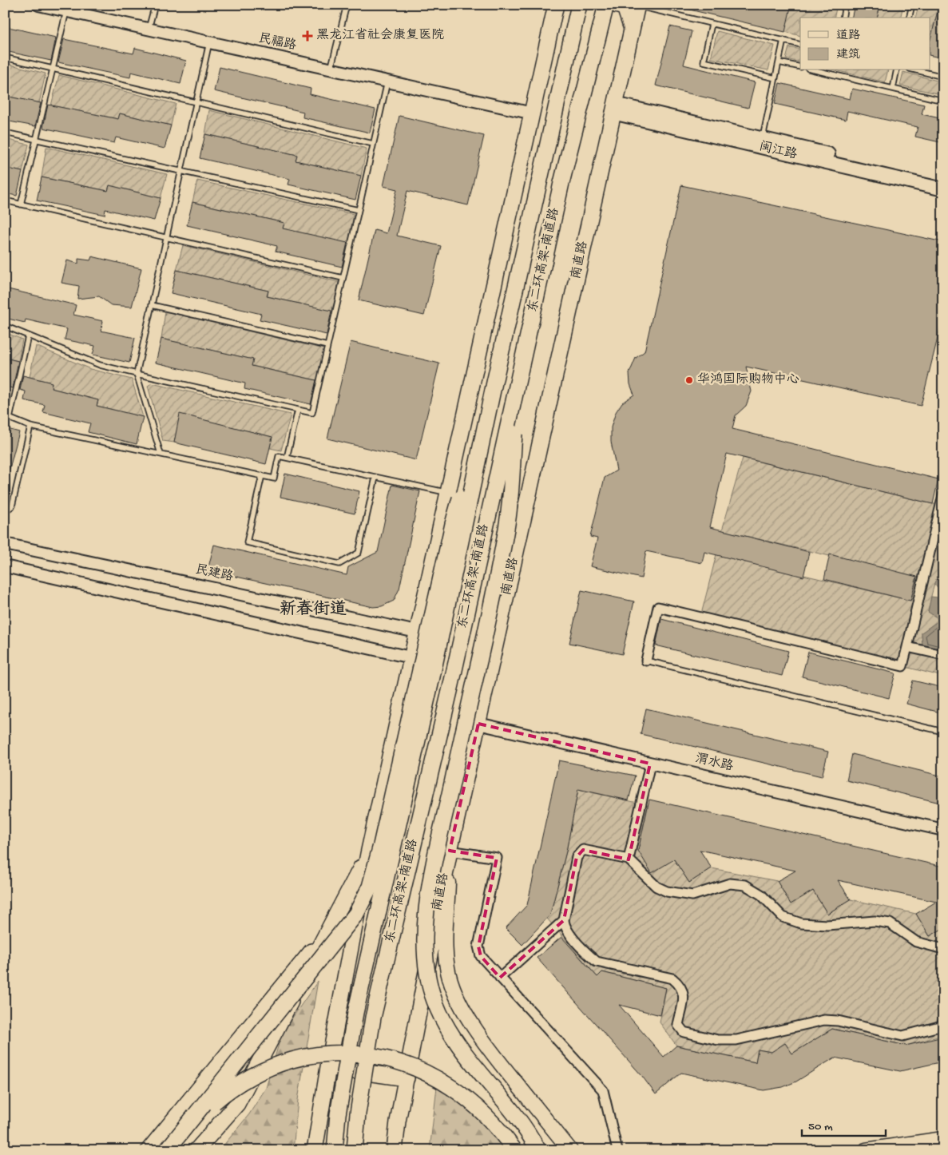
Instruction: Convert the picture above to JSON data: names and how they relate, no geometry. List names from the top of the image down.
{
  "streets": {
    "highway": ["东二环高架-南直路", "南直路"],
    "main road": ["闽江路"],
    "street": ["民福路", "民建路", "渭水路"]
  },
  "crossings": [
    ["闽江路", "南直路"],
    ["南直路", "渭水路"]
  ],
  "districts": ["新春街道"],
  "places": {
    "health": ["黑龙江省社会康复医院"],
    "other": ["华鸿国际购物中心"]
  },
  "legend": ["道路", "建筑"],
  "scale_bar": "50 m"
}
